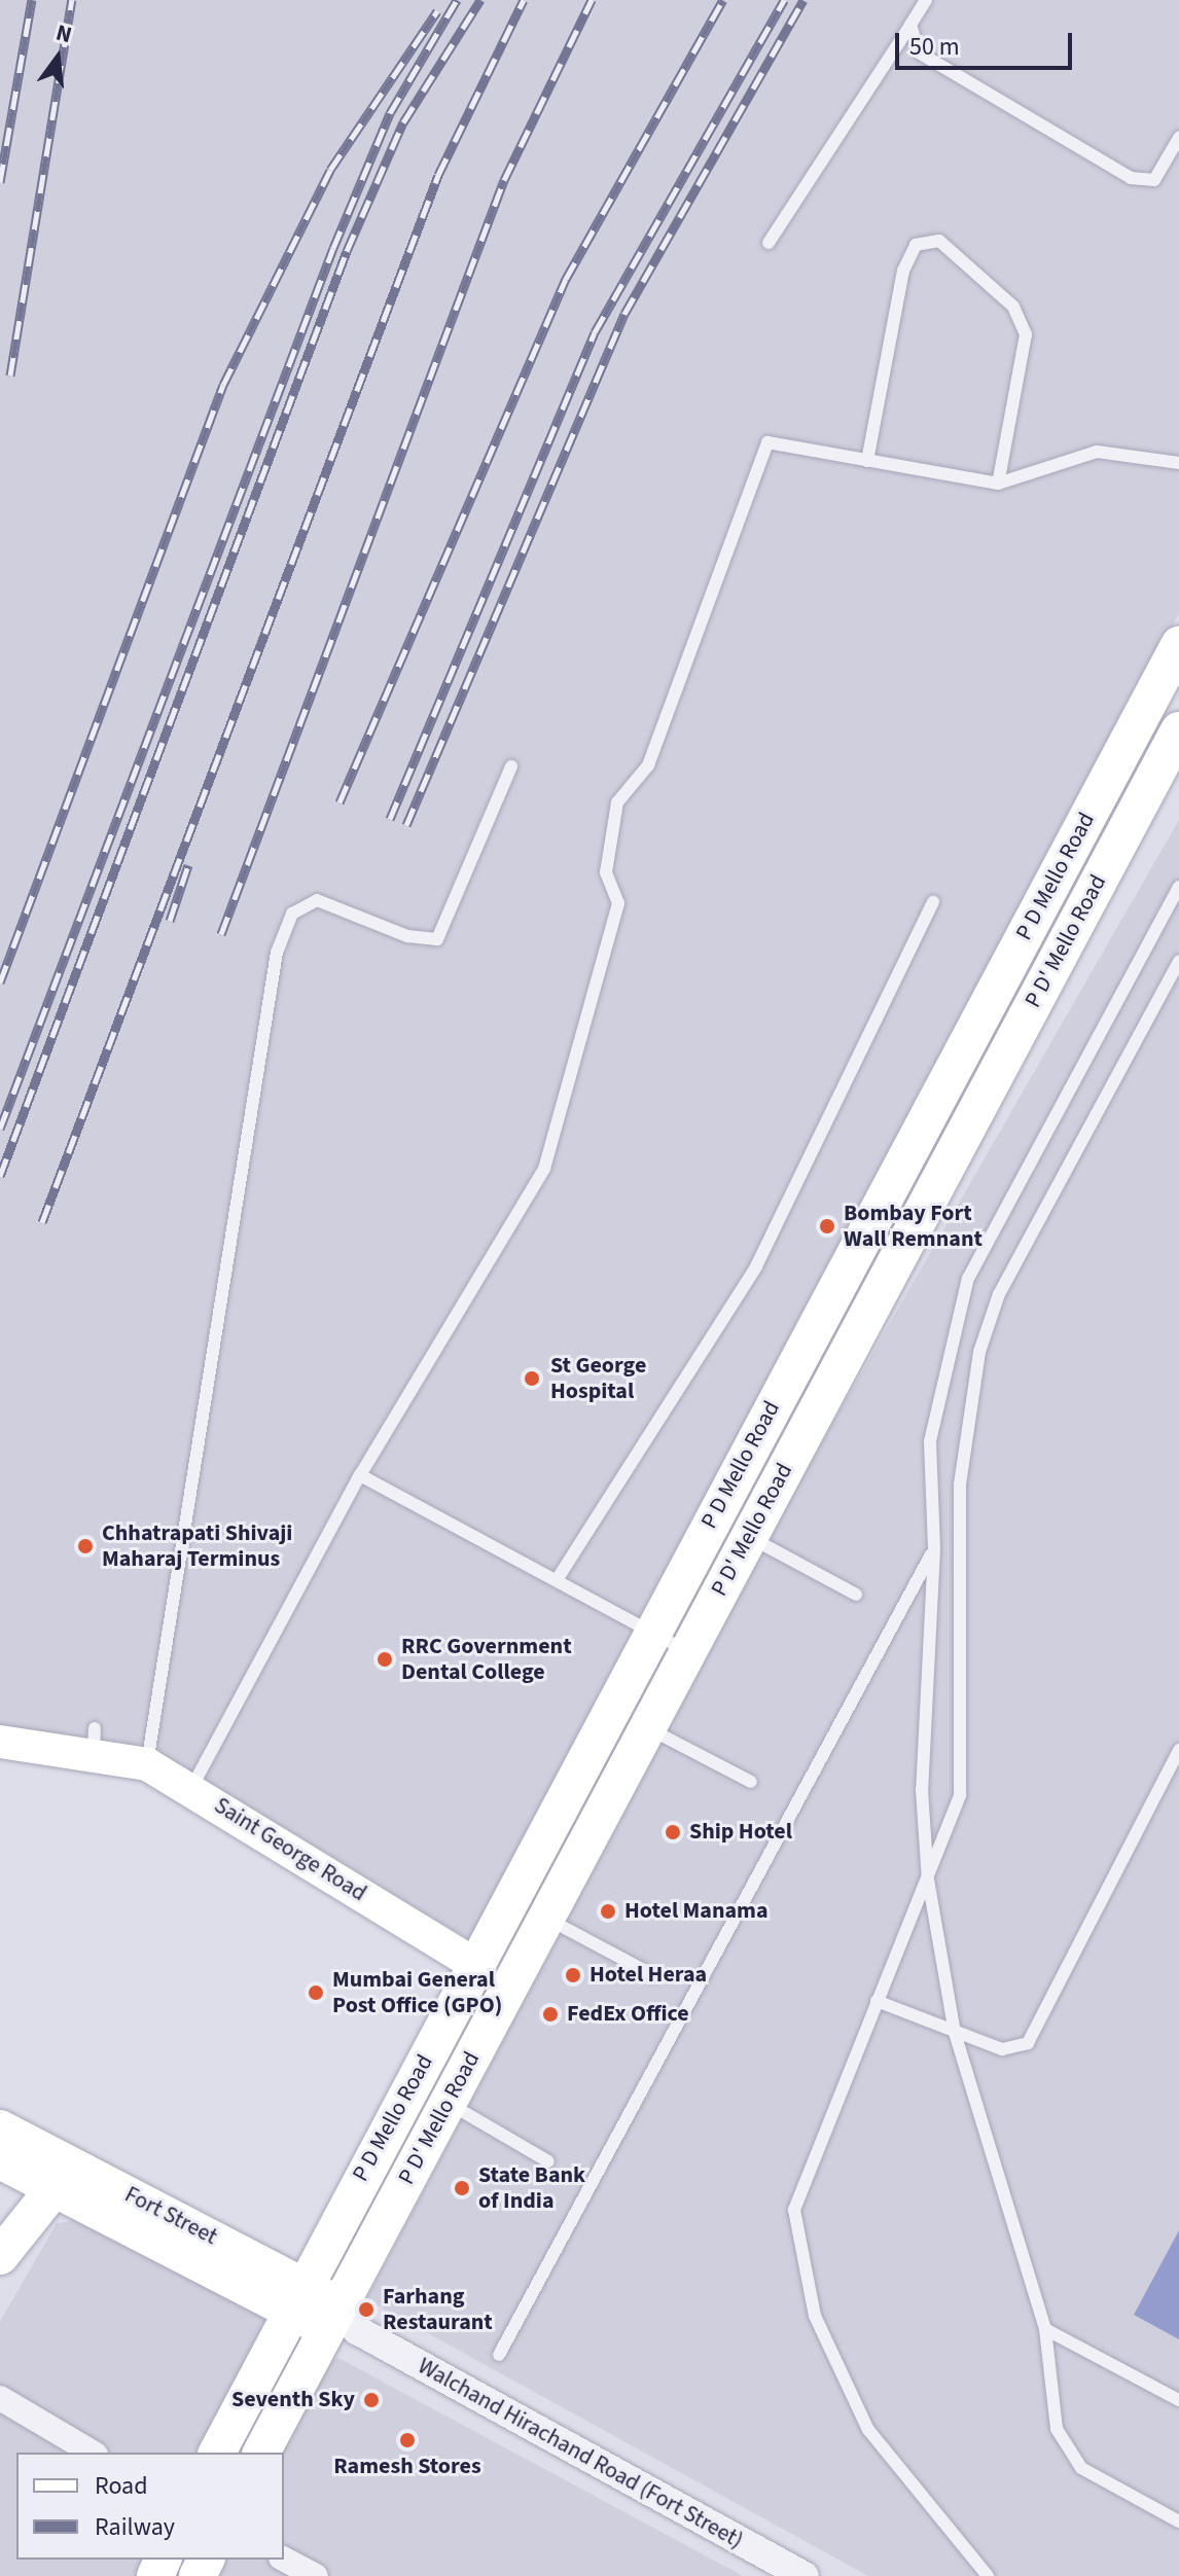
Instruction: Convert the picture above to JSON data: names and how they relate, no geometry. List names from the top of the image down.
{
  "streets": {
    "main road": [
      "P D Mello Road",
      "P D' Mello Road",
      "Saint George Road",
      "Fort Street"
    ],
    "street": ["Walchand Hirachand Road (Fort Street)"]
  },
  "crossings": [
    ["P D Mello Road", "Saint George Road"],
    ["P D Mello Road", "Fort Street"],
    ["P D' Mello Road", "Fort Street"],
    ["P D' Mello Road", "Walchand Hirachand Road (Fort Street)"],
    ["Fort Street", "Walchand Hirachand Road (Fort Street)"]
  ],
  "places": [
    "Bombay Fort Wall Remnant",
    "St George Hospital",
    "Chhatrapati Shivaji Maharaj Terminus",
    "RRC Government Dental College",
    "Ship Hotel",
    "Hotel Manama",
    "Hotel Heraa",
    "Mumbai General Post Office (GPO)",
    "FedEx Office",
    "State Bank of India",
    "Farhang Restaurant",
    "Seventh Sky",
    "Ramesh Stores"
  ],
  "legend": ["Road", "Railway"],
  "scale_bar": "50 m",
  "north": "top"
}
